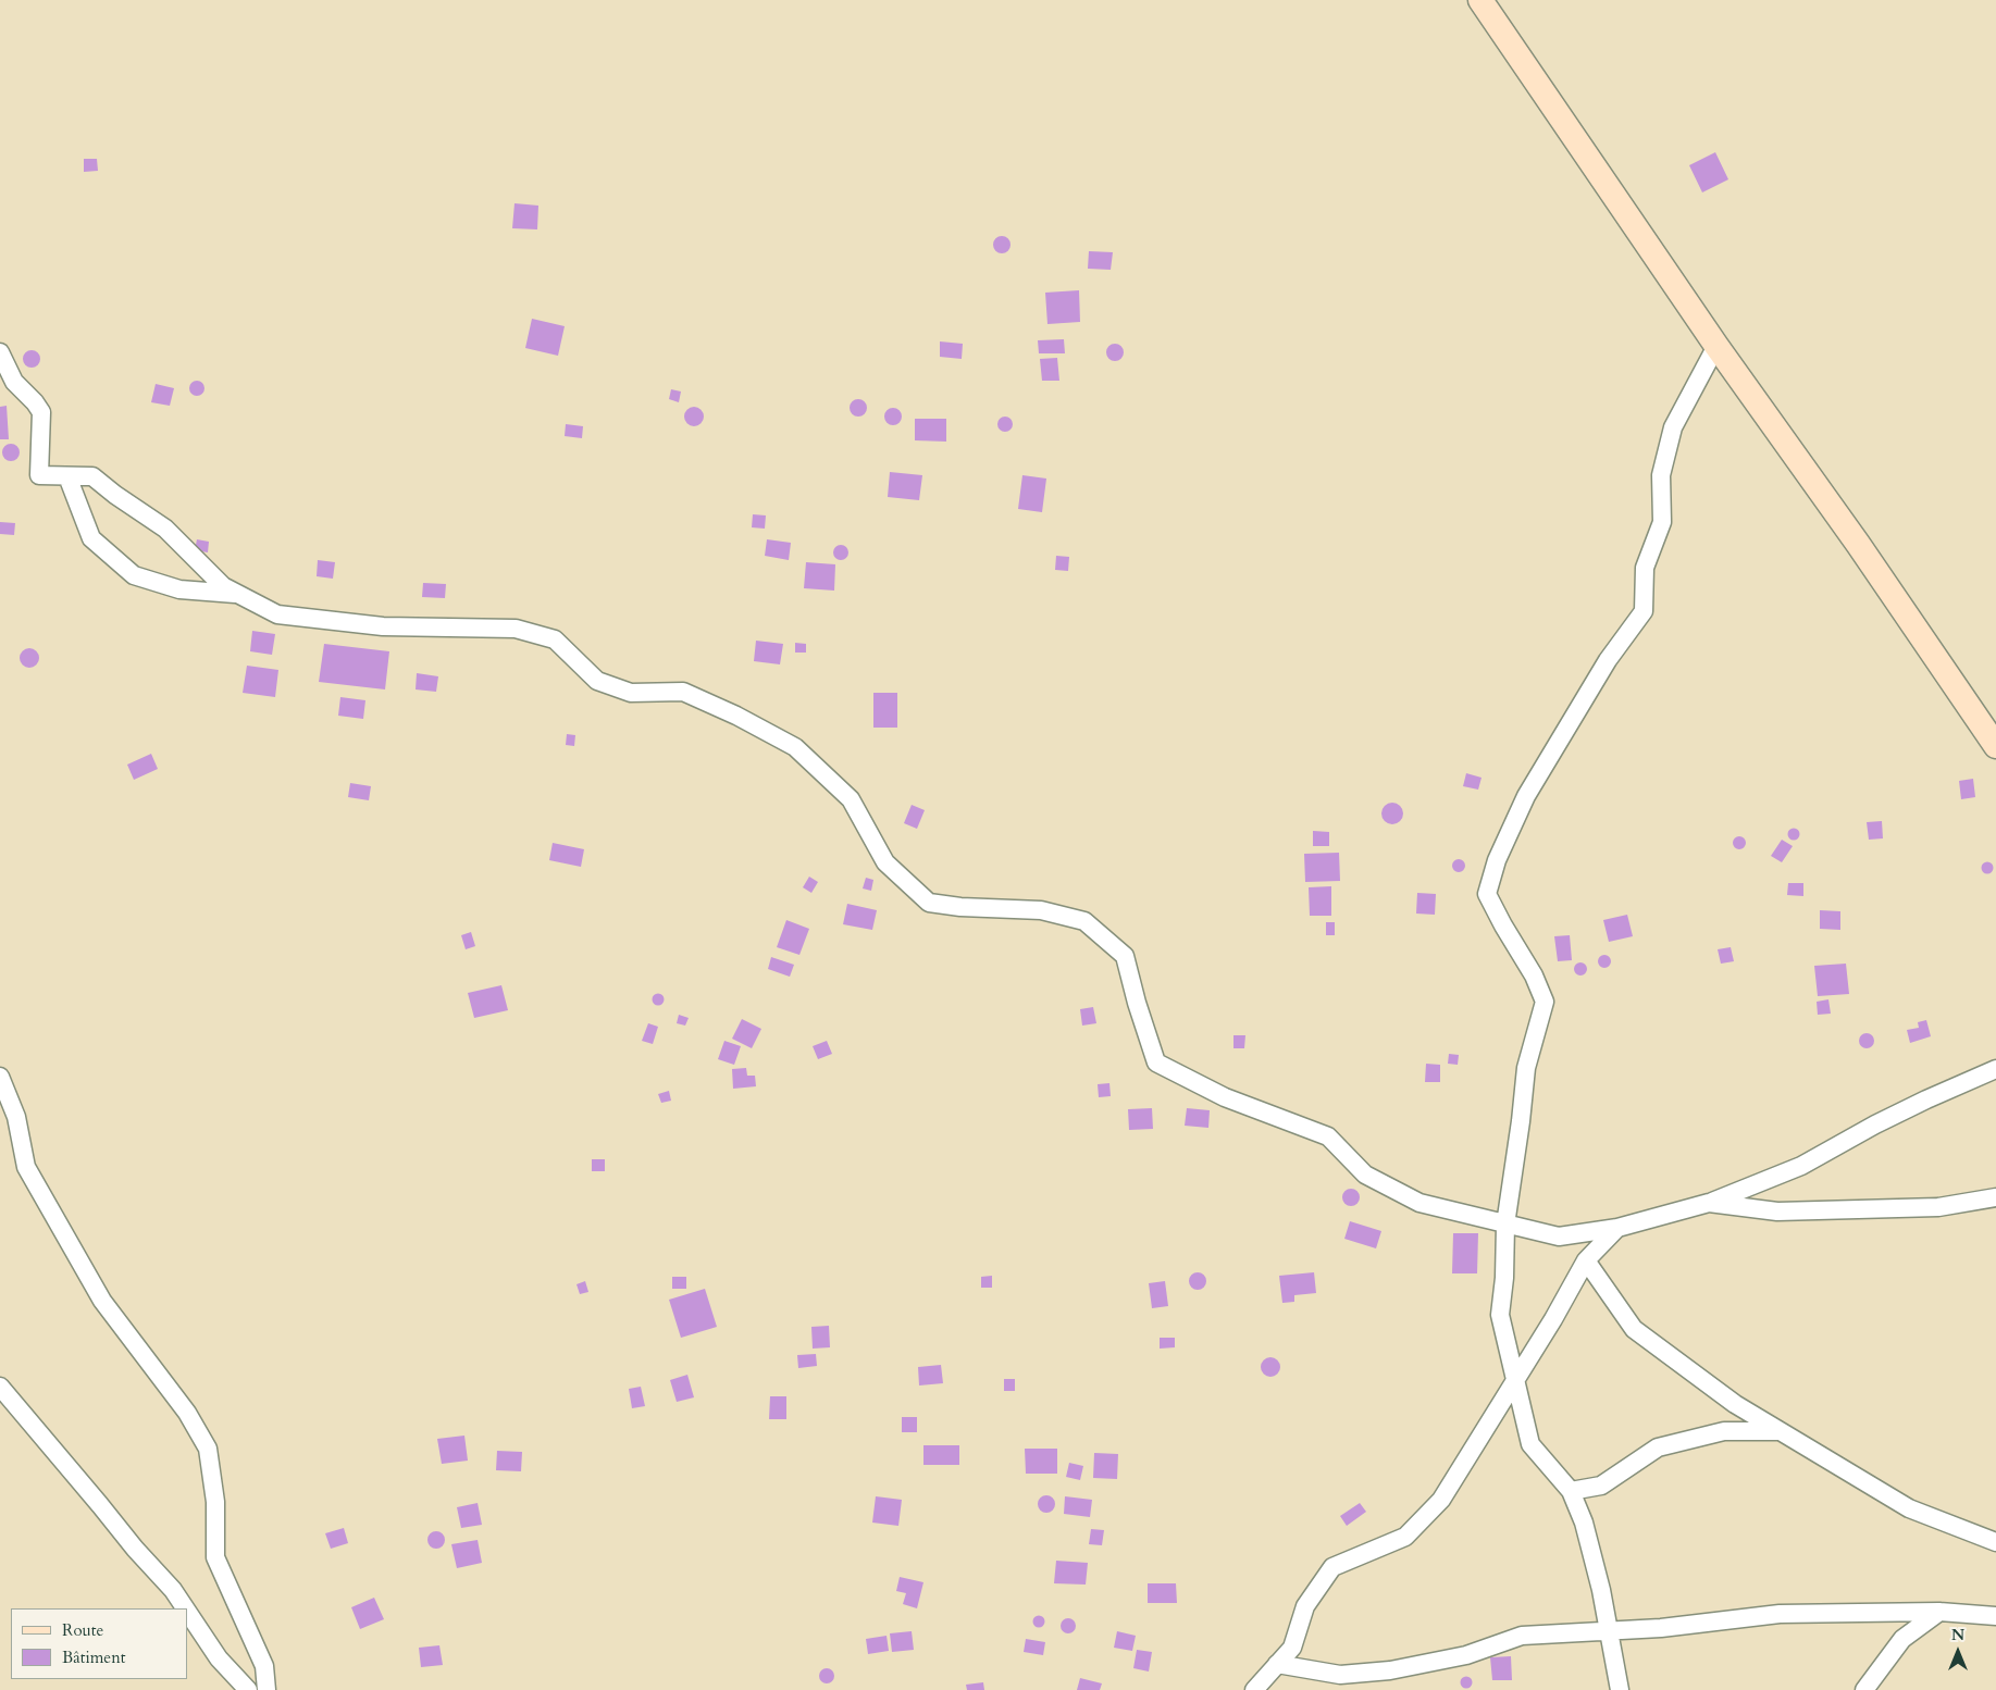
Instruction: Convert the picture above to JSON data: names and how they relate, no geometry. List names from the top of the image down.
{
  "legend": ["Route", "Bâtiment"],
  "north": "top"
}
